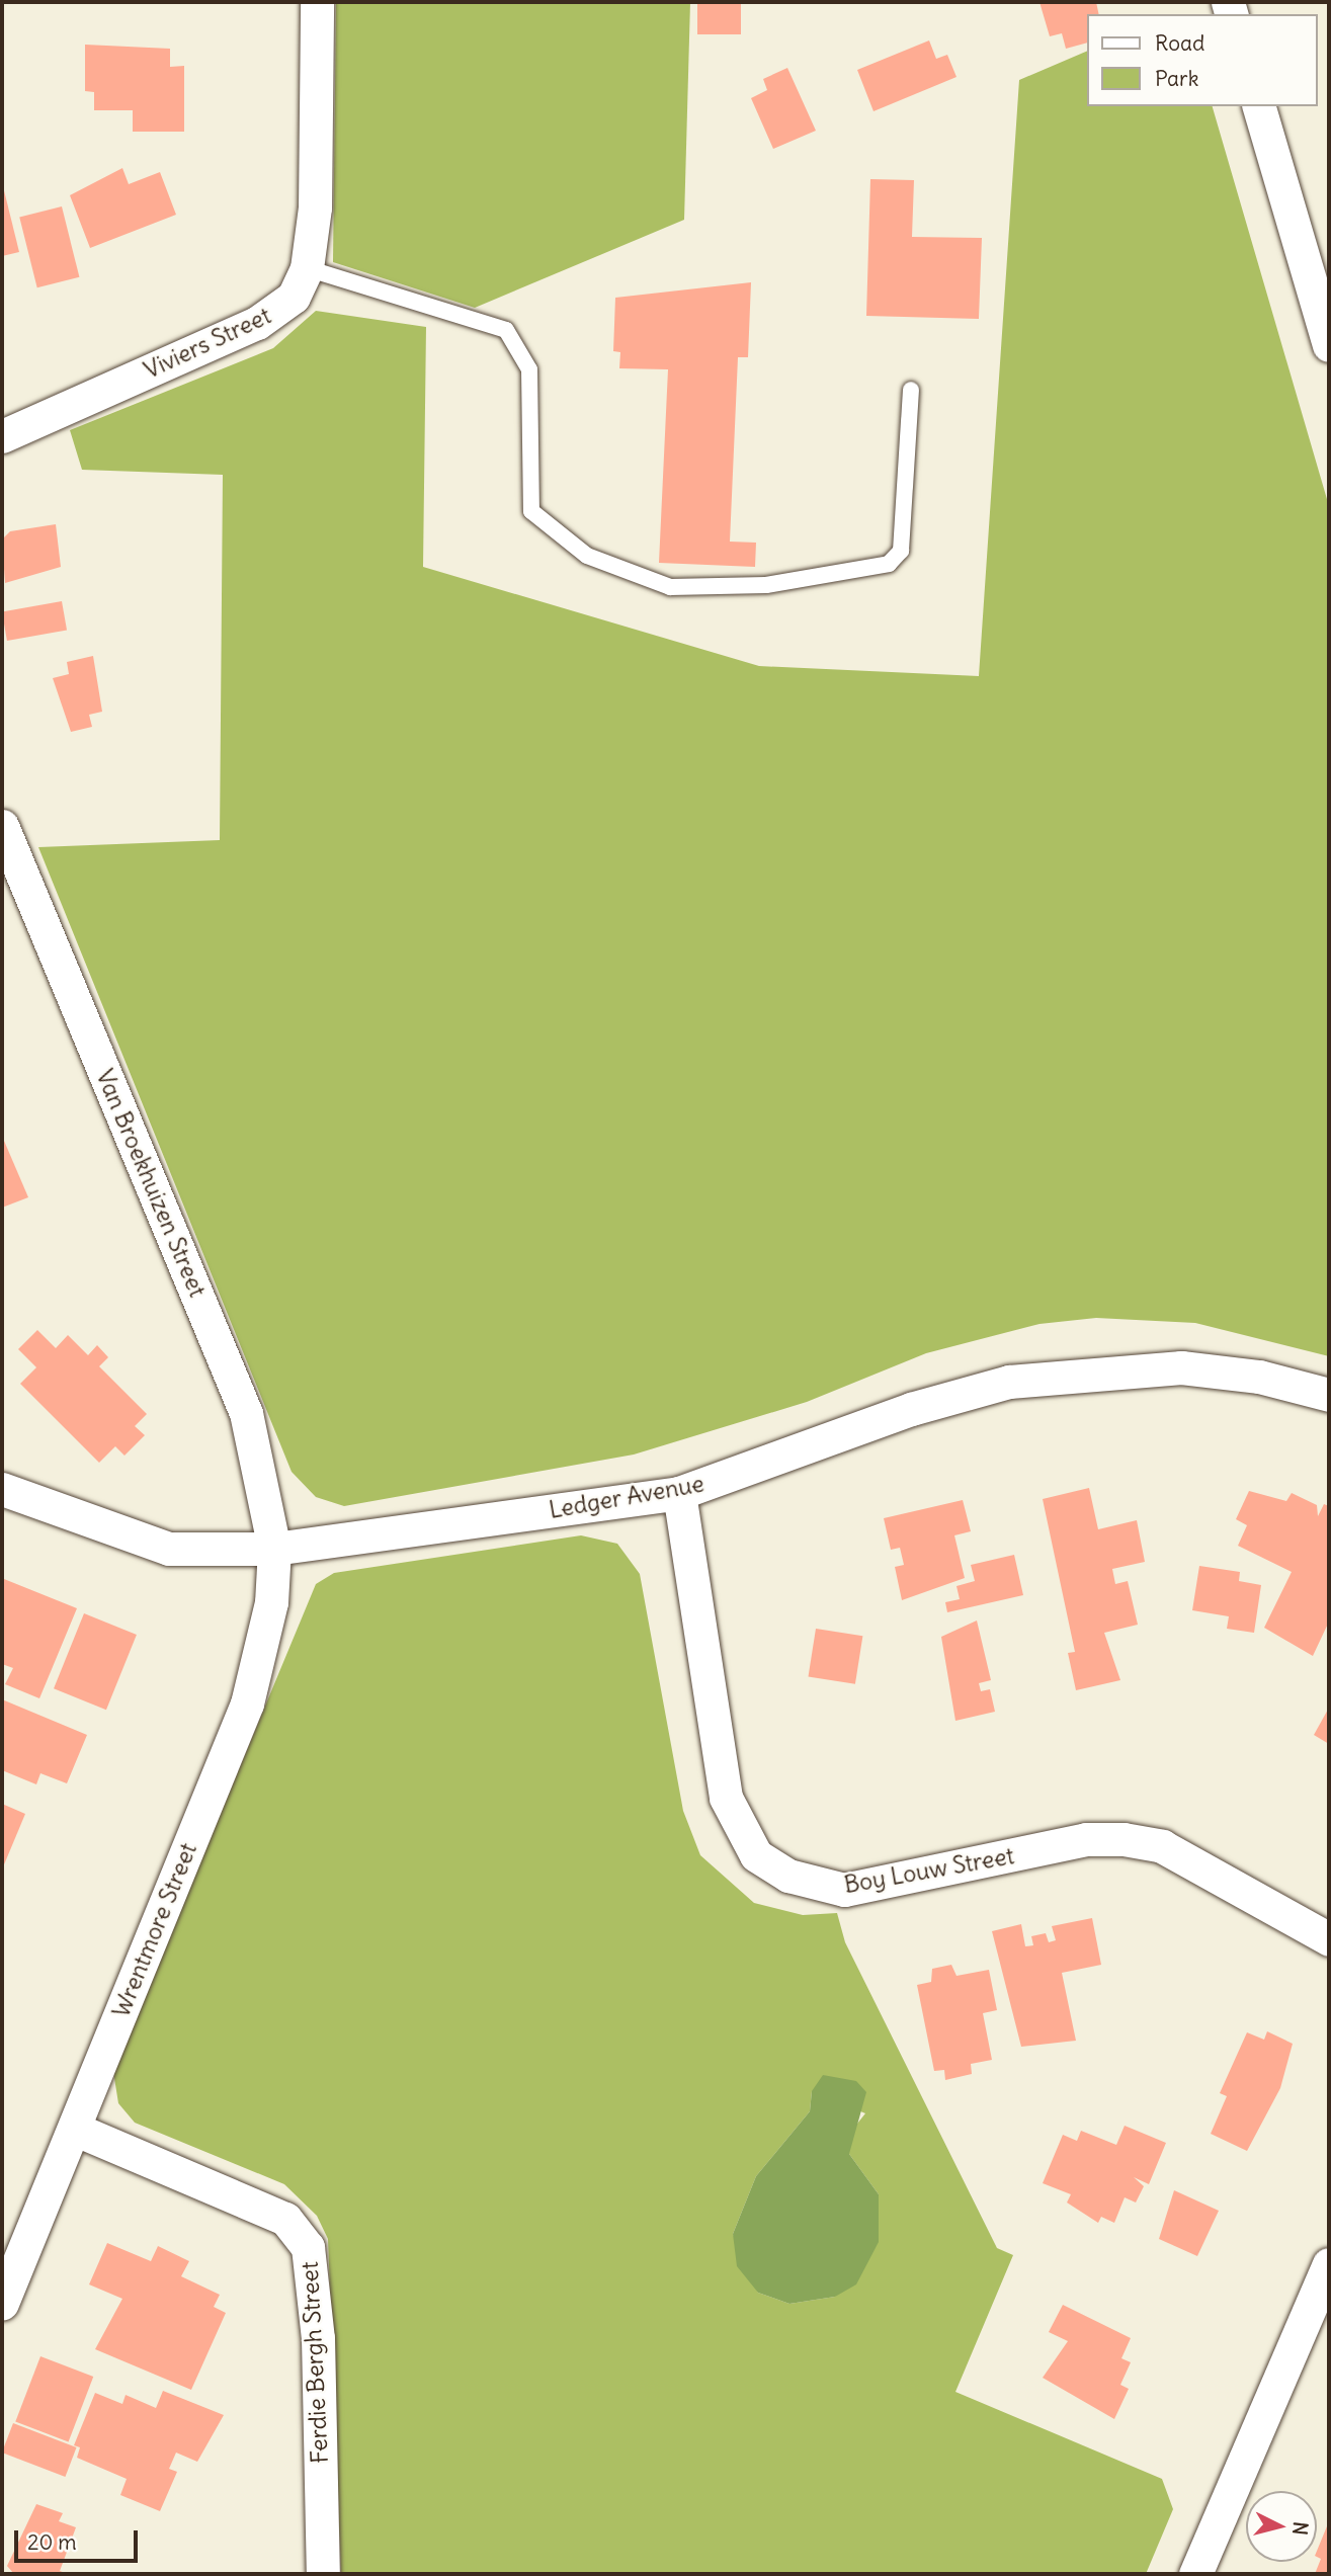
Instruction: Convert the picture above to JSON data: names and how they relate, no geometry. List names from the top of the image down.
{
  "streets": {
    "street": [
      "Viviers Street",
      "Van Broekhuizen Street",
      "Ledger Avenue",
      "Boy Louw Street",
      "Wrentmore Street",
      "Ferdie Bergh Street"
    ]
  },
  "crossings": [
    ["Van Broekhuizen Street", "Ledger Avenue"],
    ["Van Broekhuizen Street", "Wrentmore Street"],
    ["Ledger Avenue", "Boy Louw Street"],
    ["Ledger Avenue", "Wrentmore Street"],
    ["Wrentmore Street", "Ferdie Bergh Street"]
  ],
  "legend": ["Road", "Park"],
  "scale_bar": "20 m",
  "north": "right"
}
